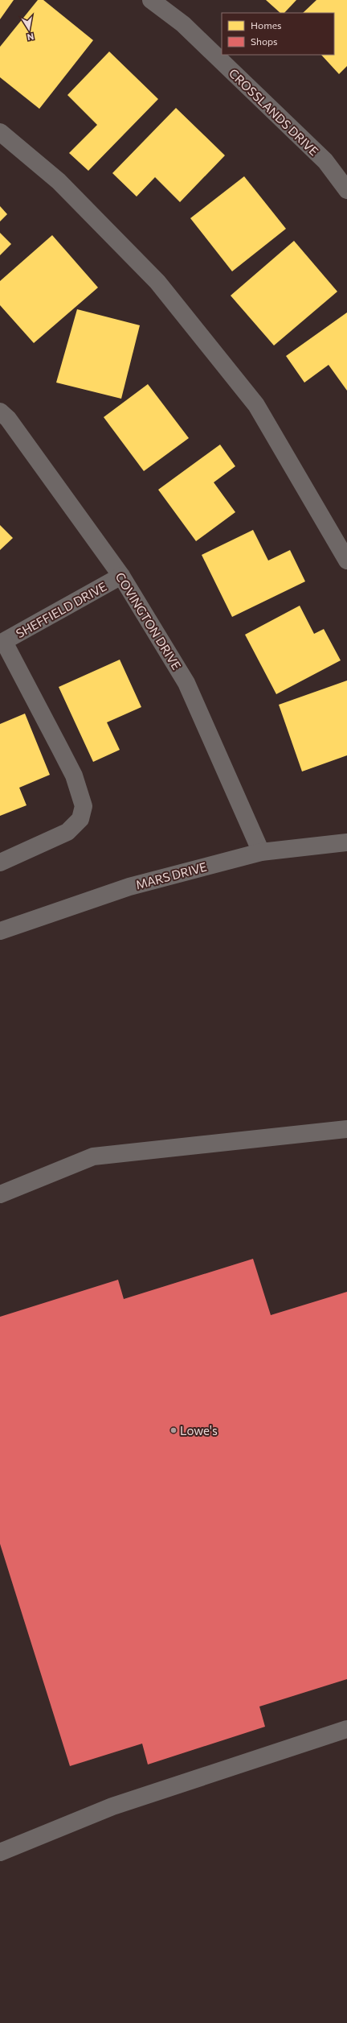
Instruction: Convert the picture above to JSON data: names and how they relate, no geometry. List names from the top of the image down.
{
  "streets": {
    "street": [
      "CROSSLANDS DRIVE",
      "SHEFFIELD DRIVE",
      "COVINGTON DRIVE",
      "MARS DRIVE"
    ]
  },
  "crossings": [
    ["SHEFFIELD DRIVE", "COVINGTON DRIVE"],
    ["COVINGTON DRIVE", "MARS DRIVE"]
  ],
  "places": ["Lowe's"],
  "legend": ["Homes", "Shops"],
  "north": "bottom"
}
